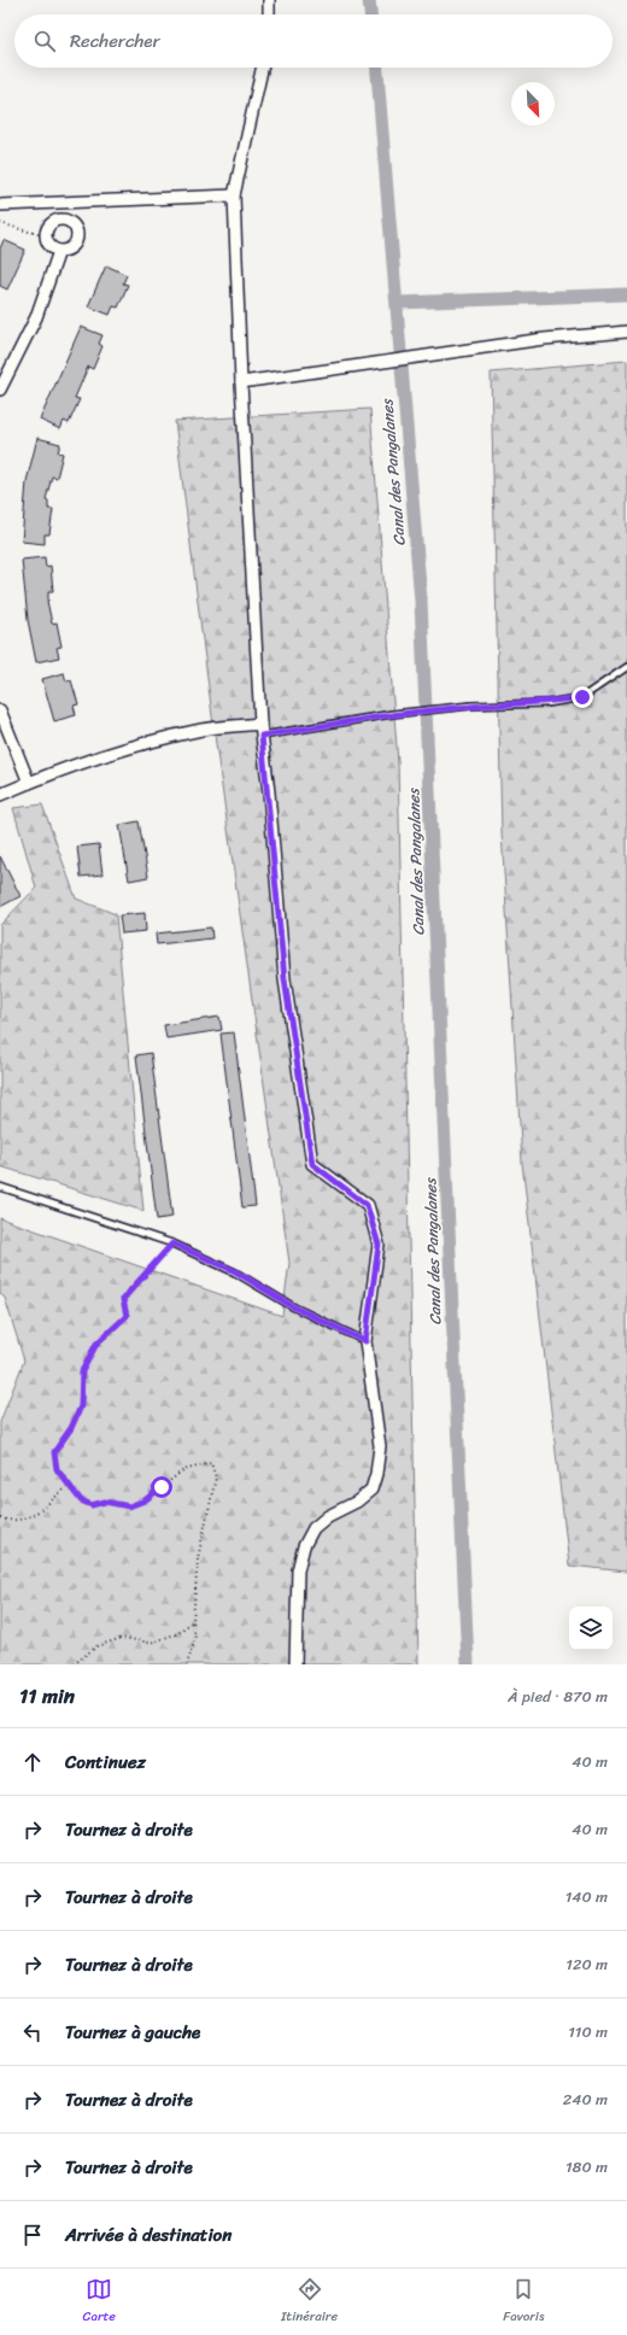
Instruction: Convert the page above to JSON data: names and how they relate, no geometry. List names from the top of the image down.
{
  "water": ["Canal des Pangalanes"],
  "north": "bottom right",
  "page": {
    "search": "Rechercher",
    "heading": ["11 min", "À pied · 870 m"],
    "list": [
      ["Continuez", "40 m"],
      ["Tournez à droite", "40 m"],
      ["Tournez à droite", "140 m"],
      ["Tournez à droite", "120 m"],
      ["Tournez à gauche", "110 m"],
      ["Tournez à droite", "240 m"],
      ["Tournez à droite", "180 m"],
      "Arrivée à destination"
    ],
    "nav": ["Carte", "Itinéraire", "Favoris"]
  }
}
